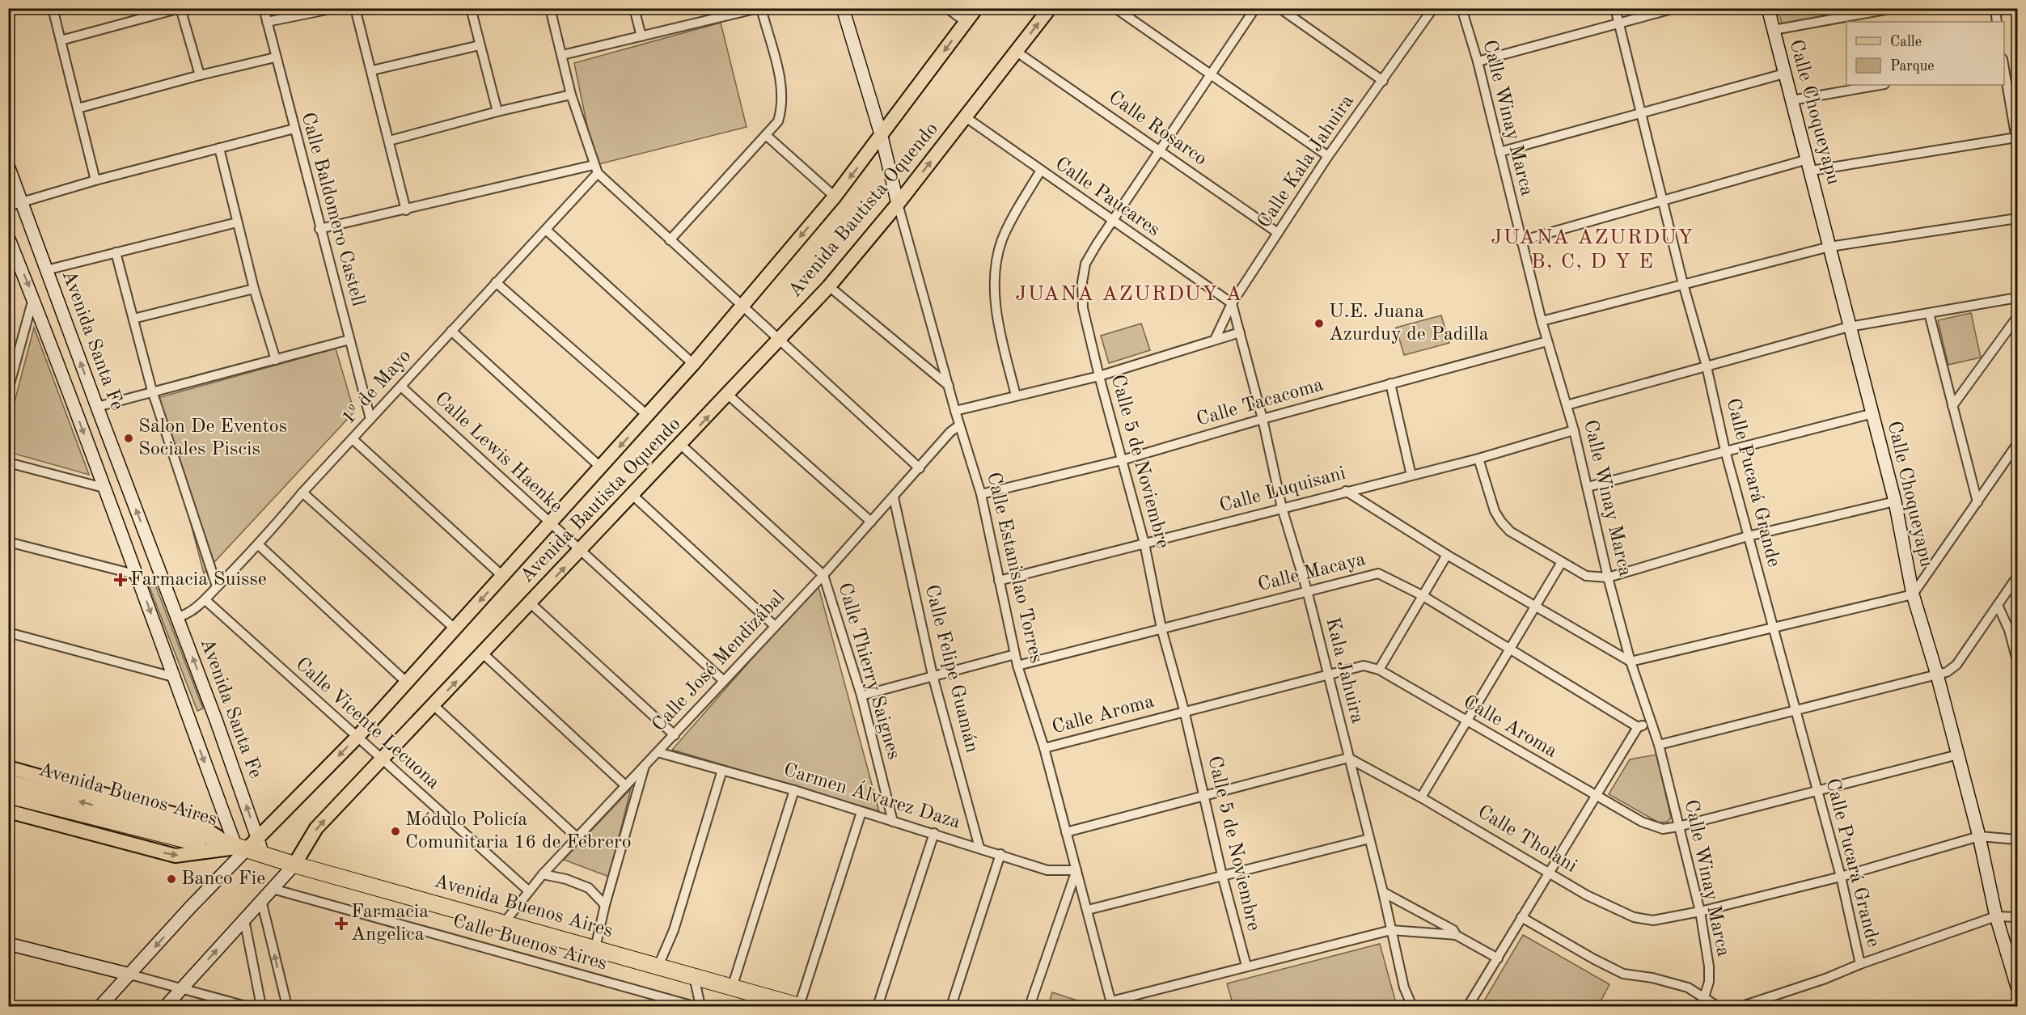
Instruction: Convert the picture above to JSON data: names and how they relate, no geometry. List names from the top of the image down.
{
  "streets": {
    "highway": ["Avenida Buenos Aires"],
    "main road": [
      "Calle Choqueyapu",
      "Avenida Bautista Oquendo",
      "Avenida Santa Fe",
      "Calle Estanislao Torres"
    ],
    "street": [
      "Calle Winay Marca",
      "Calle Rosarco",
      "Calle Kala Jahuira",
      "Calle Paucares",
      "Calle Baldomero Castell",
      "1º de Mayo",
      "Calle Tacacoma",
      "Calle Lewis Haenke",
      "Calle 5 de Noviembre",
      "Calle Pucará Grande",
      "Calle Luquisani",
      "Calle Macaya",
      "Calle José Mendizábal",
      "Calle Felipe Guamán",
      "Kala Jahuira",
      "Calle Thierry Saignes",
      "Calle Aroma",
      "Calle Vicente Lecuona",
      "Carmen Álvarez Daza",
      "Calle Tholani",
      "Calle Buenos Aires"
    ]
  },
  "crossings": [
    ["Calle Choqueyapu", "Calle Aroma"],
    ["Calle Choqueyapu", "Calle Tholani"],
    ["Calle Winay Marca", "Calle Tacacoma"],
    ["Calle Winay Marca", "Calle Luquisani"],
    ["Calle Winay Marca", "Calle Aroma"],
    ["Calle Winay Marca", "Calle Tholani"],
    ["Calle Rosarco", "Calle Kala Jahuira"],
    ["Calle Rosarco", "Avenida Bautista Oquendo"],
    ["Calle Rosarco", "Calle 5 de Noviembre"],
    ["Calle Kala Jahuira", "Calle Paucares"],
    ["Calle Kala Jahuira", "Kala Jahuira"],
    ["Calle Paucares", "Avenida Bautista Oquendo"],
    ["Calle Paucares", "Calle 5 de Noviembre"],
    ["Calle Paucares", "Kala Jahuira"],
    ["Calle Baldomero Castell", "1º de Mayo"],
    ["Avenida Bautista Oquendo", "Avenida Santa Fe"],
    ["Avenida Bautista Oquendo", "Calle Lewis Haenke"],
    ["Avenida Bautista Oquendo", "Calle Estanislao Torres"],
    ["Avenida Bautista Oquendo", "Calle Thierry Saignes"],
    ["Avenida Bautista Oquendo", "Calle Vicente Lecuona"],
    ["Avenida Bautista Oquendo", "Avenida Buenos Aires"],
    ["Avenida Bautista Oquendo", "Calle Buenos Aires"],
    ["Avenida Santa Fe", "1º de Mayo"],
    ["Avenida Santa Fe", "Avenida Buenos Aires"],
    ["1º de Mayo", "Calle Lewis Haenke"],
    ["1º de Mayo", "Calle Vicente Lecuona"],
    ["Calle Tacacoma", "Calle 5 de Noviembre"],
    ["Calle Tacacoma", "Calle Estanislao Torres"],
    ["Calle Tacacoma", "Kala Jahuira"],
    ["Calle Lewis Haenke", "Calle José Mendizábal"],
    ["Calle 5 de Noviembre", "Calle Luquisani"],
    ["Calle 5 de Noviembre", "Calle Macaya"],
    ["Calle 5 de Noviembre", "Calle Aroma"],
    ["Calle Pucará Grande", "Calle Aroma"],
    ["Calle Pucará Grande", "Calle Tholani"],
    ["Calle Luquisani", "Calle Estanislao Torres"],
    ["Calle Luquisani", "Kala Jahuira"],
    ["Calle Estanislao Torres", "Calle Macaya"],
    ["Calle Estanislao Torres", "Calle José Mendizábal"],
    ["Calle Estanislao Torres", "Calle Aroma"],
    ["Calle Estanislao Torres", "Carmen Álvarez Daza"],
    ["Calle Macaya", "Kala Jahuira"],
    ["Calle José Mendizábal", "Calle Felipe Guamán"],
    ["Calle José Mendizábal", "Calle Thierry Saignes"],
    ["Calle José Mendizábal", "Calle Vicente Lecuona"],
    ["Calle José Mendizábal", "Avenida Buenos Aires"],
    ["Calle José Mendizábal", "Carmen Álvarez Daza"],
    ["Calle Felipe Guamán", "Carmen Álvarez Daza"],
    ["Kala Jahuira", "Calle Aroma"],
    ["Kala Jahuira", "Calle Tholani"],
    ["Calle Thierry Saignes", "Carmen Álvarez Daza"]
  ],
  "districts": ["JUANA AZURDUY B, C, D Y E", "JUANA AZURDUY A"],
  "places": {
    "other": [
      "U.E. Juana Azurduy de Padilla",
      "Salon De Eventos Sociales Piscis",
      "Módulo Policía Comunitaria 16 de Febrero",
      "Banco Fie"
    ],
    "health": ["Farmacia Suisse", "Farmacia Angelica"]
  },
  "legend": ["Calle", "Parque"]
}
